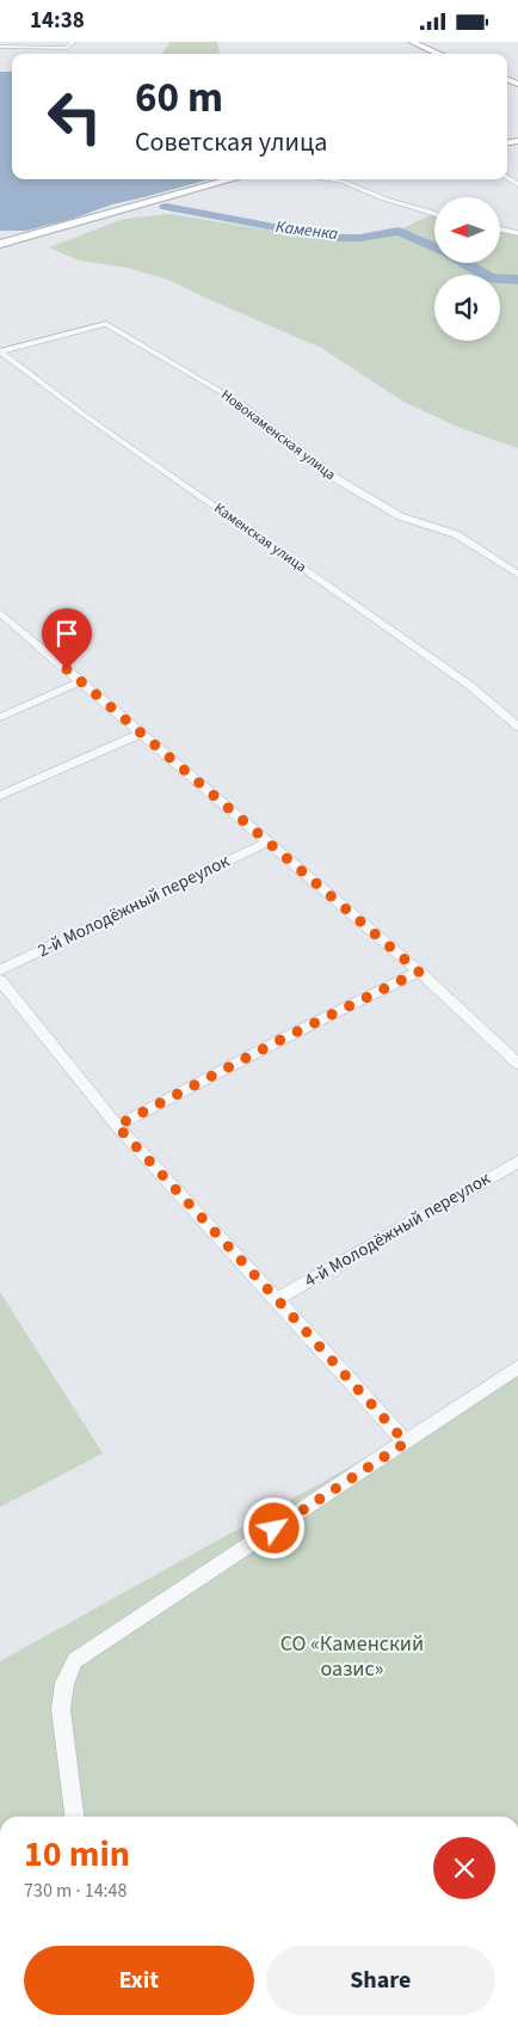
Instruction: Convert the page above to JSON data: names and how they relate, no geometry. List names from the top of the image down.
{
  "streets": {
    "street": [
      "Новокаменская улица",
      "Каменская улица",
      "2-й Молодёжный переулок",
      "4-й Молодёжный переулок"
    ]
  },
  "crossings": [
    ["Новокаменская улица", "Каменская улица"]
  ],
  "water": ["Каменка"],
  "parks": ["СО «Каменский оазис»"],
  "north": "left",
  "page": {
    "status": "14:38",
    "turn": ["60 m", "Советская улица"],
    "heading": ["10 min", "730 m · 14:48"],
    "buttons": ["Exit", "Share"]
  }
}
